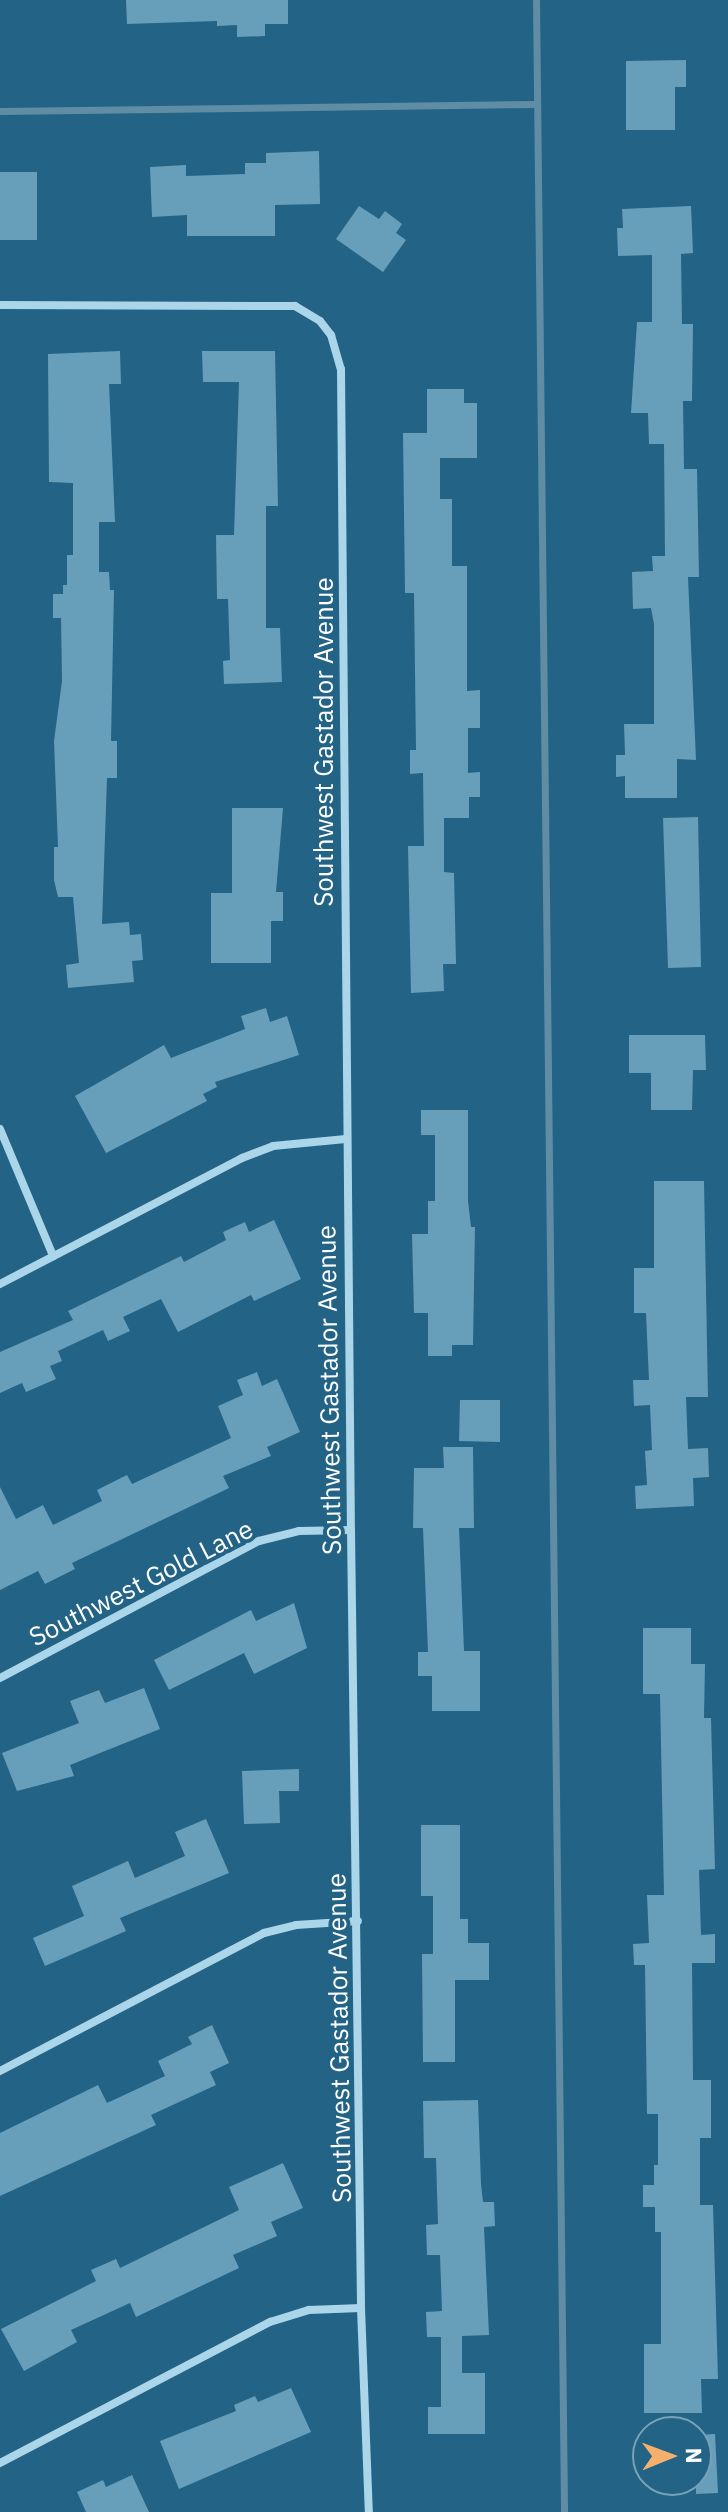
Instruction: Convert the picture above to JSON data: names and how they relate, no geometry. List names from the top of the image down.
{
  "streets": {
    "street": ["Southwest Gastador Avenue", "Southwest Gold Lane"]
  },
  "crossings": [
    ["Southwest Gastador Avenue", "Southwest Gold Lane"]
  ],
  "north": "right"
}
